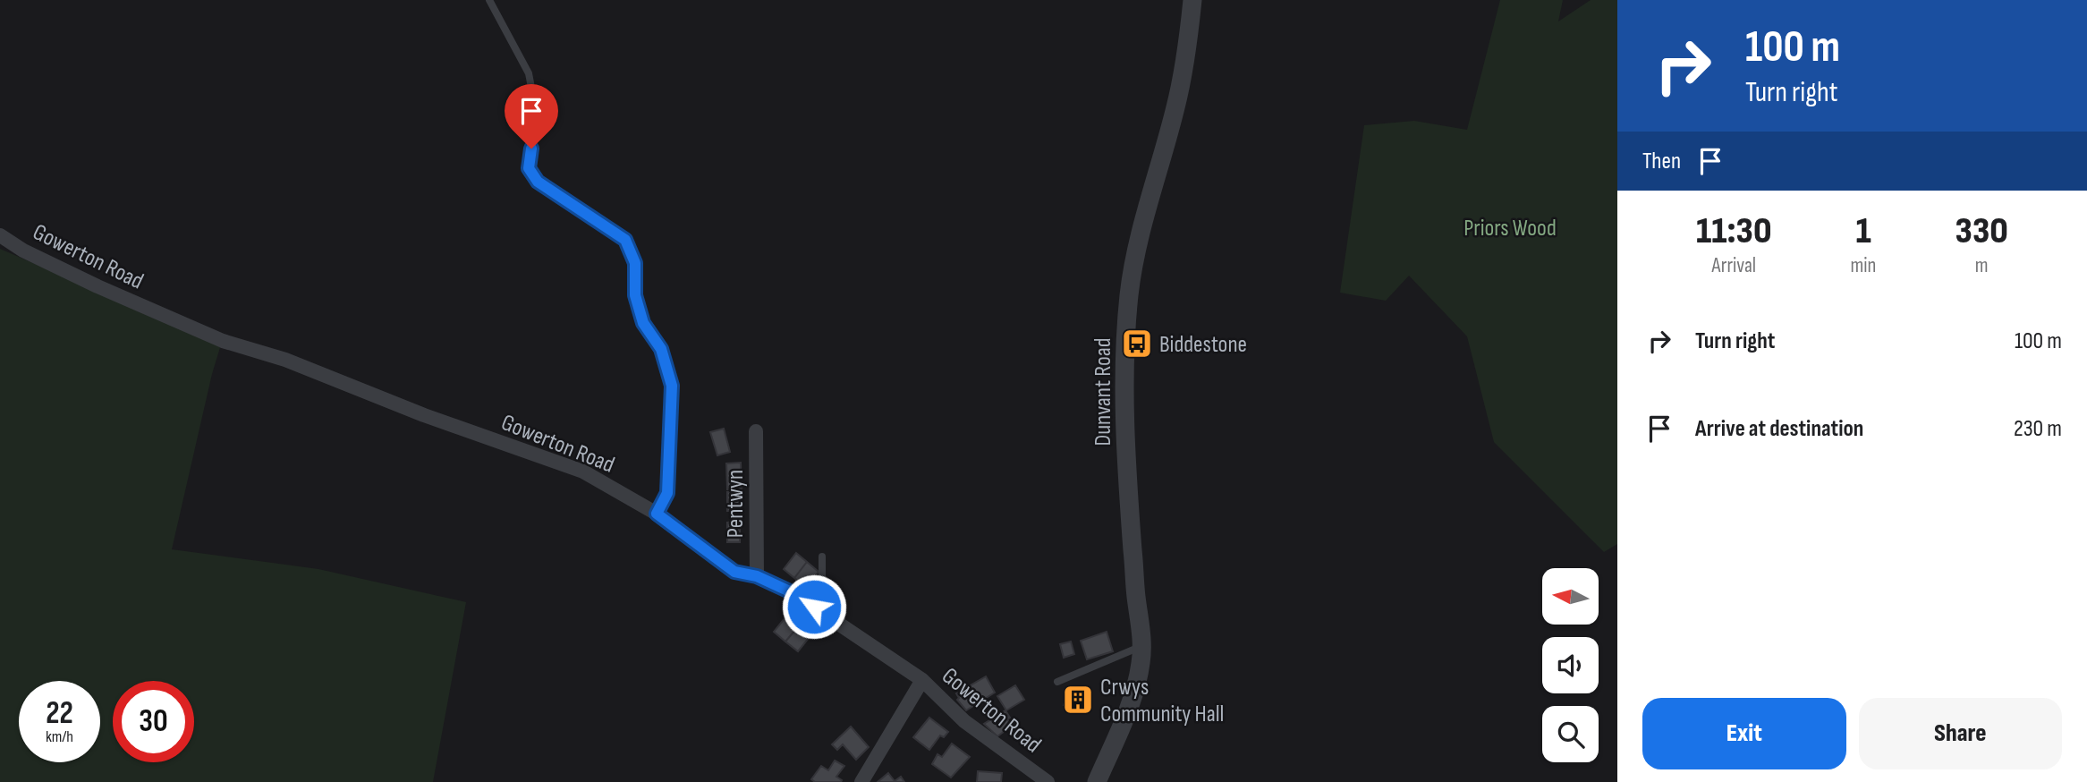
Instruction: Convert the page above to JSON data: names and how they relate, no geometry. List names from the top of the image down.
{
  "streets": {
    "street": ["Gowerton Road", "Dunvant Road", "Pentwyn"]
  },
  "crossings": [
    ["Gowerton Road", "Pentwyn"]
  ],
  "parks": ["Priors Wood"],
  "places": {
    "bus stop": ["Biddestone"],
    "building": ["Crwys Community Hall"]
  },
  "north": "left",
  "page": {
    "turn": ["100 m", "Turn right"],
    "then": "Then",
    "eta": [
      "11:30",
      "Arrival",
      "1",
      "min",
      "330",
      "m"
    ],
    "list": [
      {
        "name": "Turn right",
        "value": "100 m"
      },
      {
        "name": "Arrive at destination",
        "value": "230 m"
      }
    ],
    "speed": "22 km/h",
    "limit": "30",
    "buttons": ["Exit", "Share"]
  }
}
